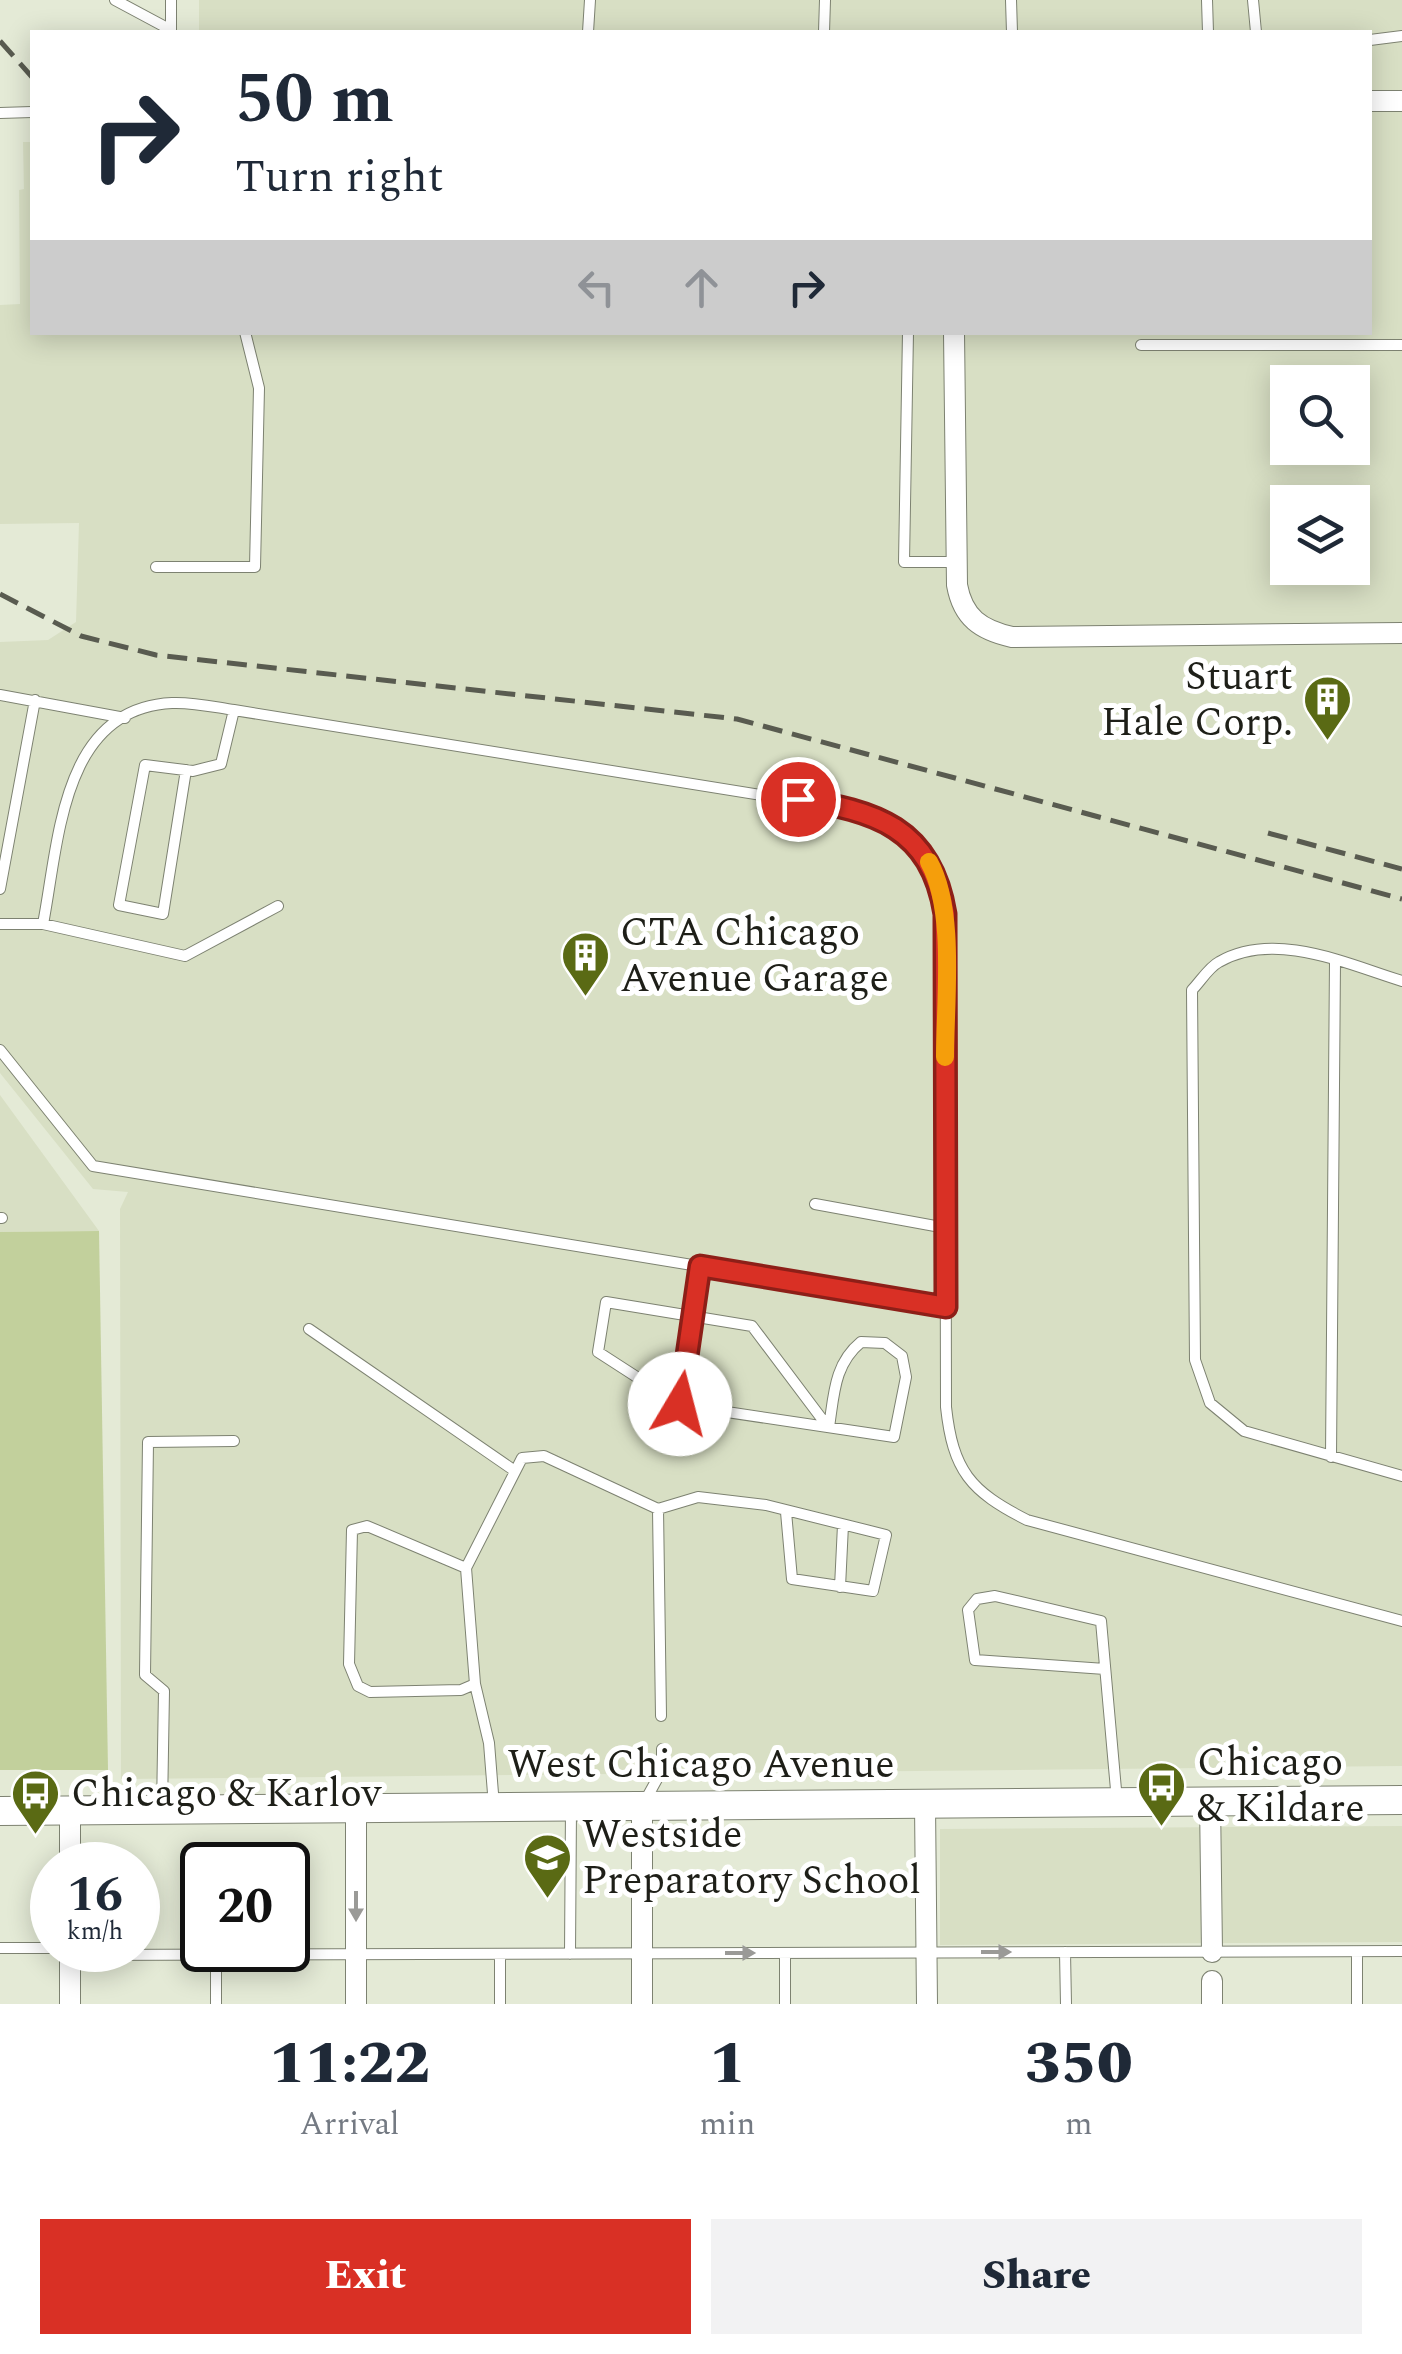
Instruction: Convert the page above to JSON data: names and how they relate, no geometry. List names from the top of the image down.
{
  "streets": {
    "main road": ["West Chicago Avenue"]
  },
  "places": {
    "building": ["Stuart Hale Corp.", "CTA Chicago Avenue Garage"],
    "bus stop": ["Chicago & Kildare", "Chicago & Karlov"],
    "school or university": ["Westside Preparatory School"]
  },
  "page": {
    "turn": ["50 m", "Turn right"],
    "speed": "16 km/h",
    "limit": "20",
    "eta": [
      "11:22",
      "Arrival",
      "1",
      "min",
      "350",
      "m"
    ],
    "buttons": ["Exit", "Share"]
  }
}
